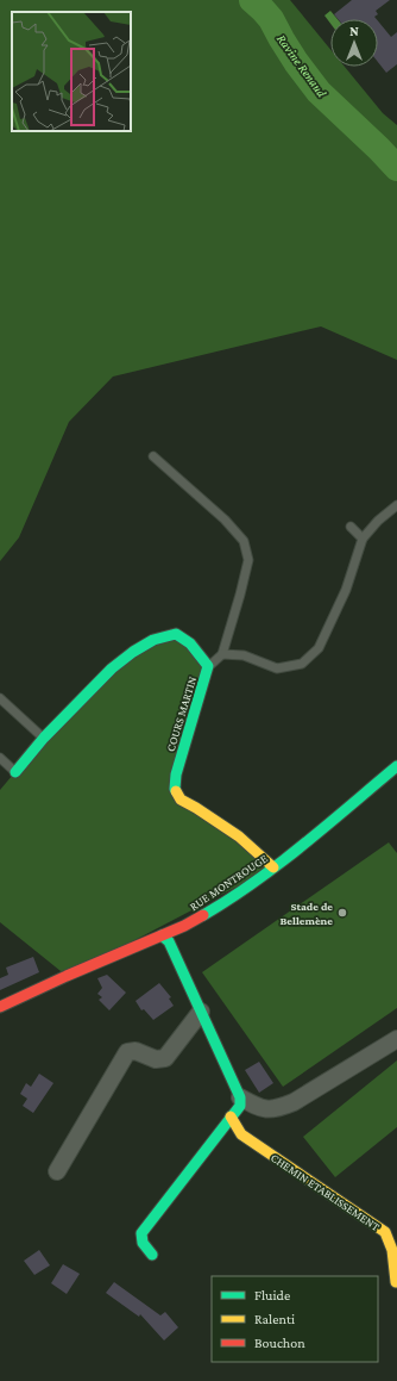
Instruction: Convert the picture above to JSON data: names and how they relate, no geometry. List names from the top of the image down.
{
  "streets": {
    "street": ["COURS MARTIN", "RUE MONTROUGE", "CHEMIN ETABLISSEMENT"]
  },
  "crossings": [
    ["COURS MARTIN", "RUE MONTROUGE"]
  ],
  "water": ["Ravine Renaud"],
  "places": ["Stade de Bellemène"],
  "legend": ["Fluide", "Ralenti", "Bouchon"],
  "north": "top"
}
